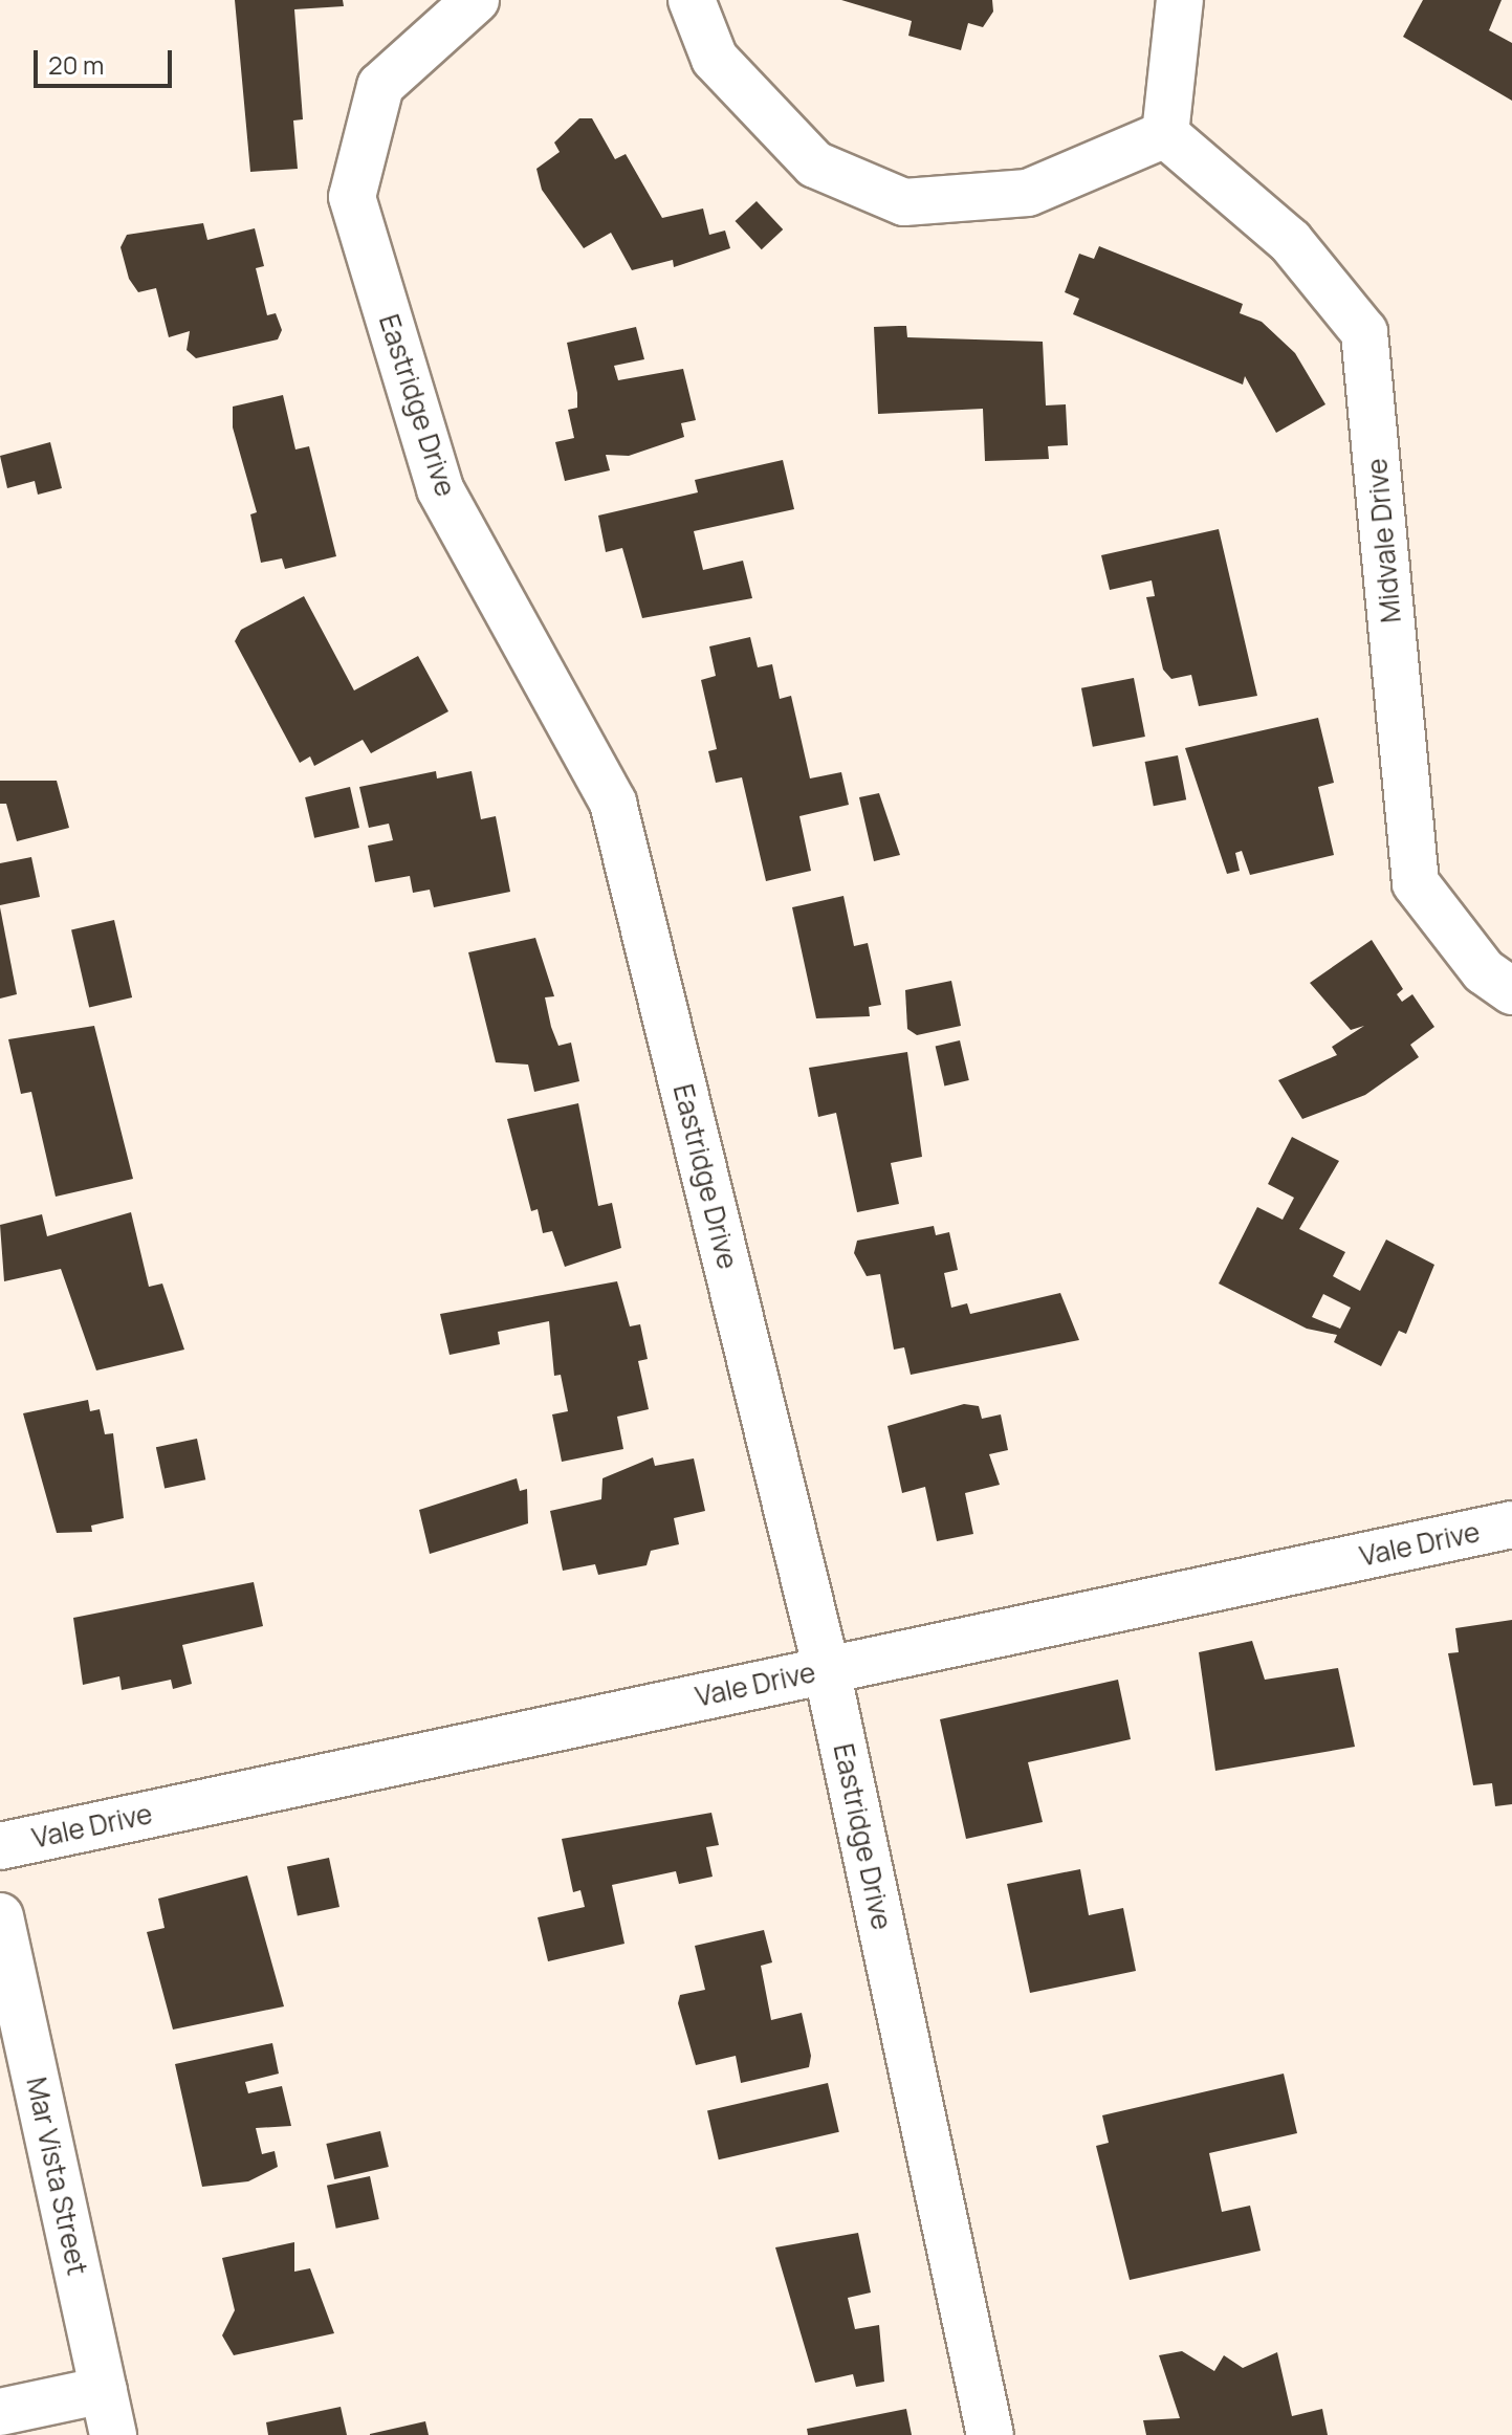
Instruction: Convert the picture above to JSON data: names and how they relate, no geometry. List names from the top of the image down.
{
  "streets": {
    "street": [
      "Eastridge Drive",
      "Midvale Drive",
      "Vale Drive",
      "Mar Vista Street"
    ]
  },
  "crossings": [
    ["Eastridge Drive", "Vale Drive"]
  ],
  "scale_bar": "20 m"
}
